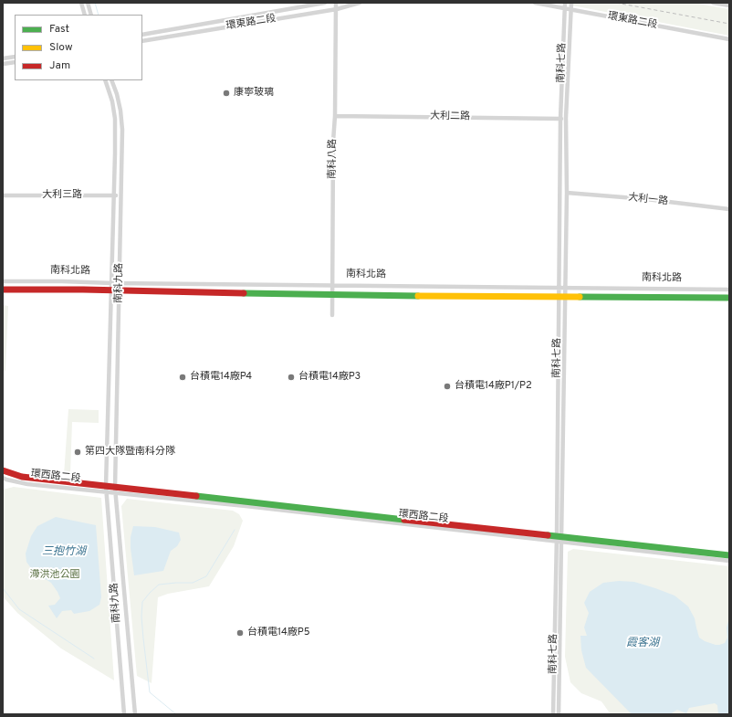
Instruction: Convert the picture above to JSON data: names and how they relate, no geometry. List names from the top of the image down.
{
  "streets": {
    "street": [
      "環東路二段",
      "南科七路",
      "大利二路",
      "南科八路",
      "大利三路",
      "大利一路",
      "南科北路",
      "南科九路",
      "環西路二段"
    ]
  },
  "crossings": [
    ["環東路二段", "南科七路"],
    ["環東路二段", "南科八路"],
    ["南科七路", "大利二路"],
    ["南科七路", "大利一路"],
    ["南科七路", "南科北路"],
    ["南科七路", "環西路二段"],
    ["大利二路", "南科八路"],
    ["南科八路", "南科北路"],
    ["大利三路", "南科九路"],
    ["南科北路", "南科九路"],
    ["南科九路", "環西路二段"]
  ],
  "water": ["三抱竹湖", "霞客湖"],
  "parks": ["滯洪池公園"],
  "places": [
    "康寧玻璃",
    "台積電14廠P4",
    "台積電14廠P3",
    "台積電14廠P1/P2",
    "第四大隊暨南科分隊",
    "台積電14廠P5"
  ],
  "legend": ["Fast", "Slow", "Jam"]
}
